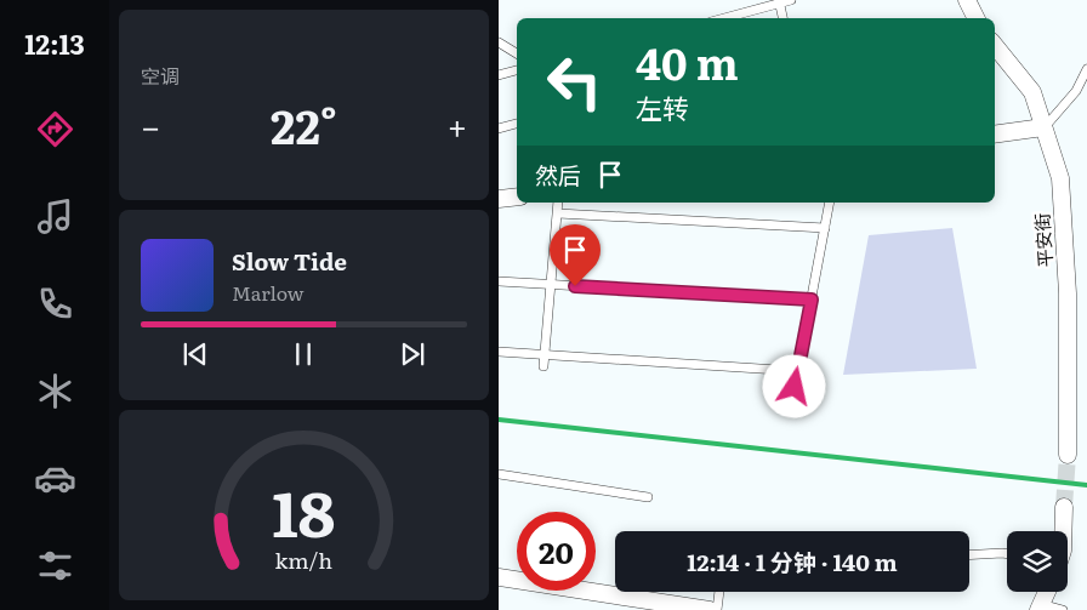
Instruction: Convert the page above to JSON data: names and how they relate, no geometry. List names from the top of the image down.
{
  "streets": {
    "street": ["平安街"]
  },
  "page": {
    "tabs": "12:13",
    "tile": "空调",
    "turn": ["40 m", "左转"],
    "heat": ["−", "22°", "+"],
    "then": "然后",
    "song": ["Slow Tide", "Marlow"],
    "limit": "20",
    "trip": "12:14 · 1 分钟 · 140 m",
    "gauge": ["18", "km/h"]
  }
}
